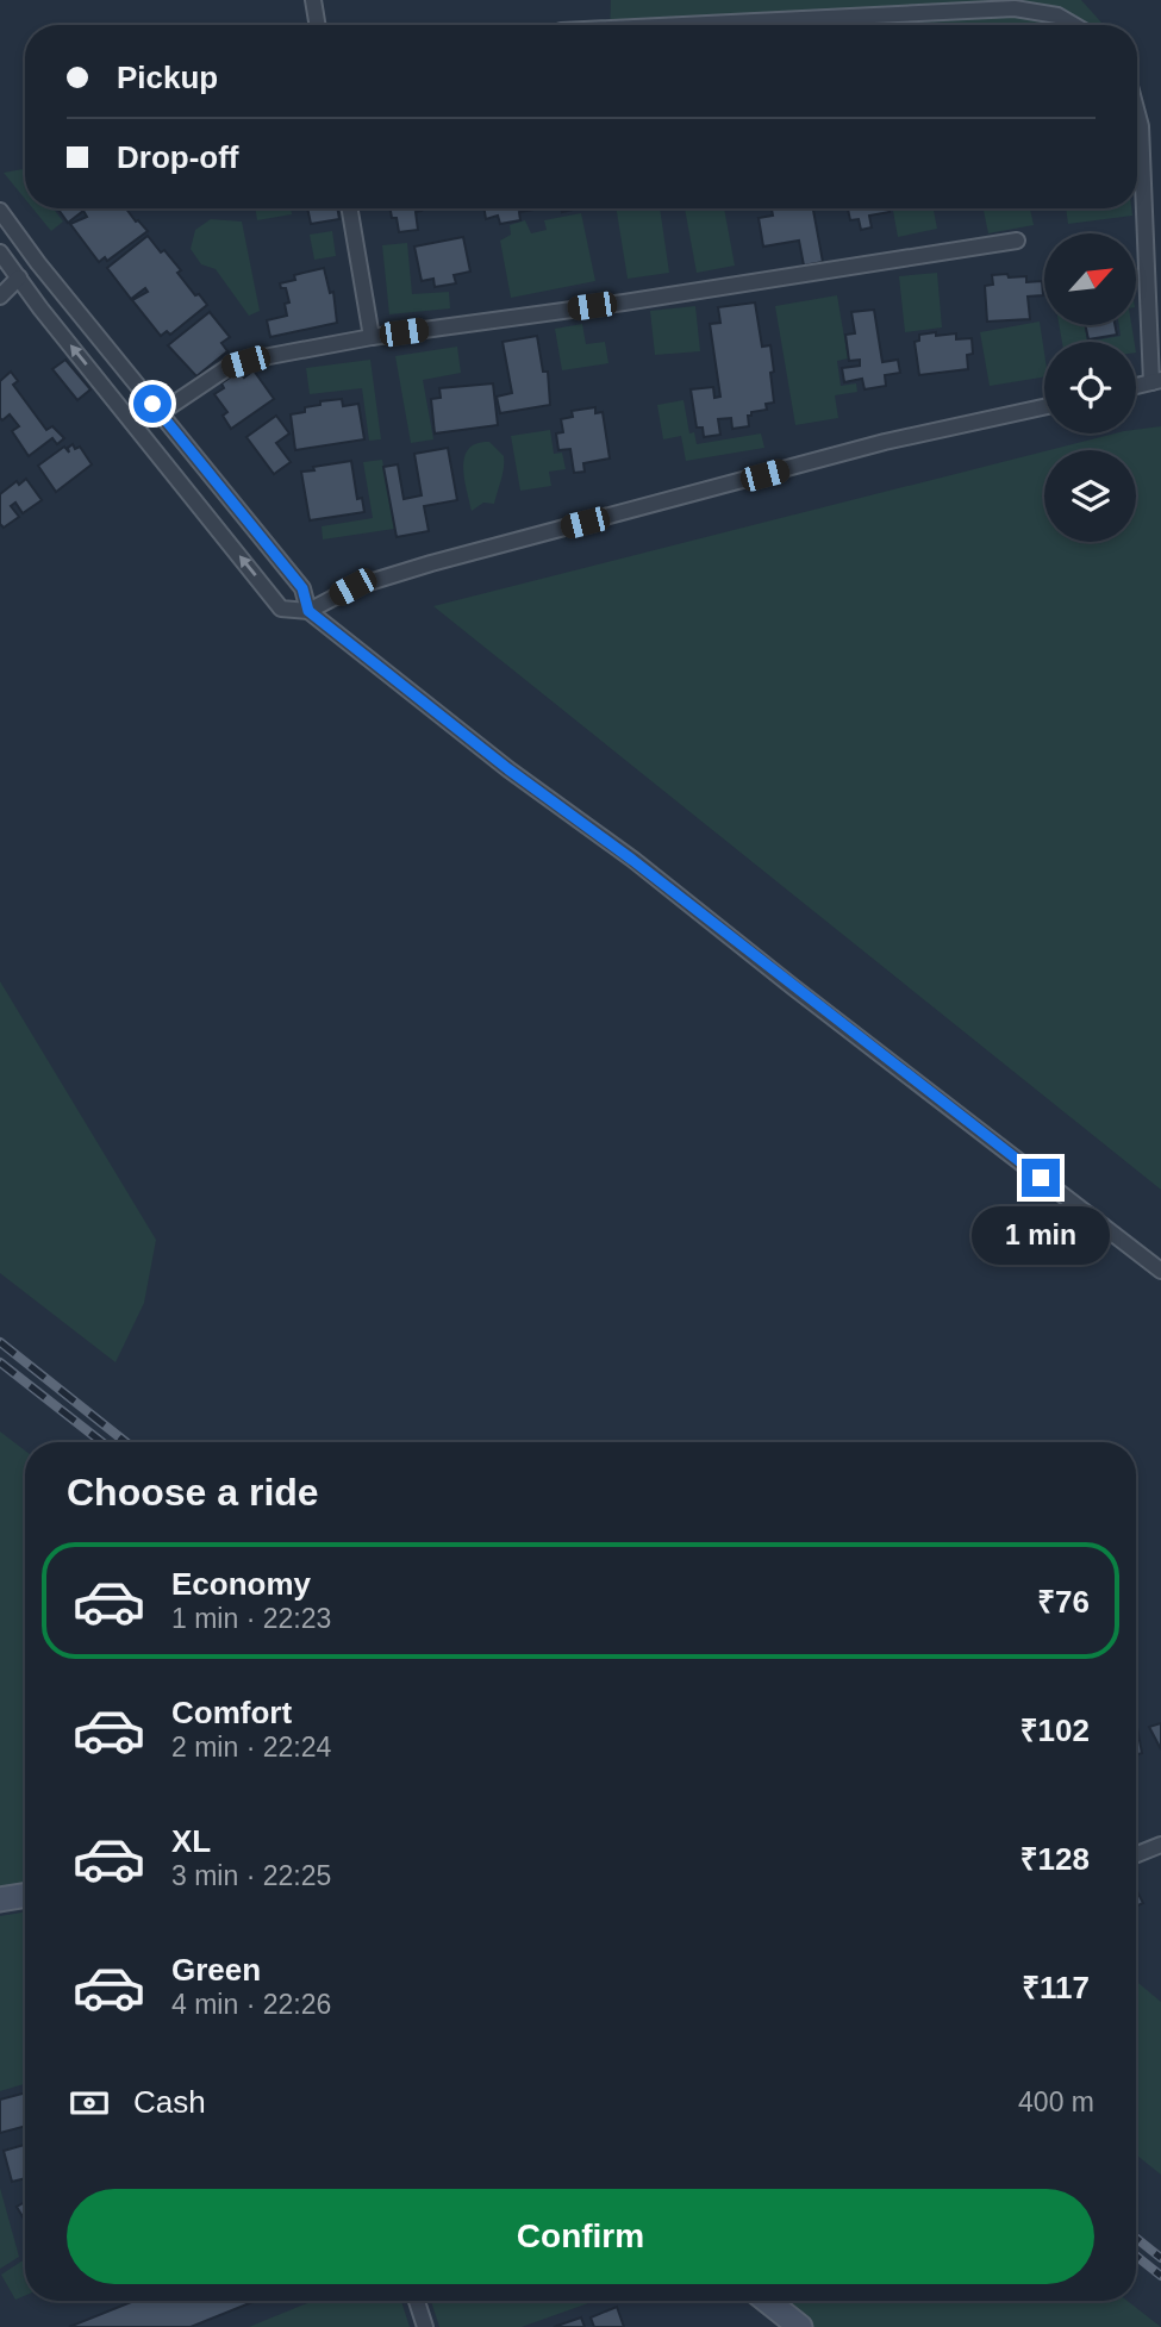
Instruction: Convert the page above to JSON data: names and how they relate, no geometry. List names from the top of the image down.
{
  "north": "top right",
  "page": {
    "banner": ["Pickup", "Drop-off"],
    "bubble": "1 min",
    "heading": "Choose a ride",
    "list": [
      {
        "name": "Economy",
        "note": "1 min · 22:23",
        "value": "₹76"
      },
      {
        "name": "Comfort",
        "note": "2 min · 22:24",
        "value": "₹102"
      },
      {
        "name": "XL",
        "note": "3 min · 22:25",
        "value": "₹128"
      },
      {
        "name": "Green",
        "note": "4 min · 22:26",
        "value": "₹117"
      }
    ],
    "pay": ["Cash", "400 m"],
    "buttons": "Confirm"
  }
}
